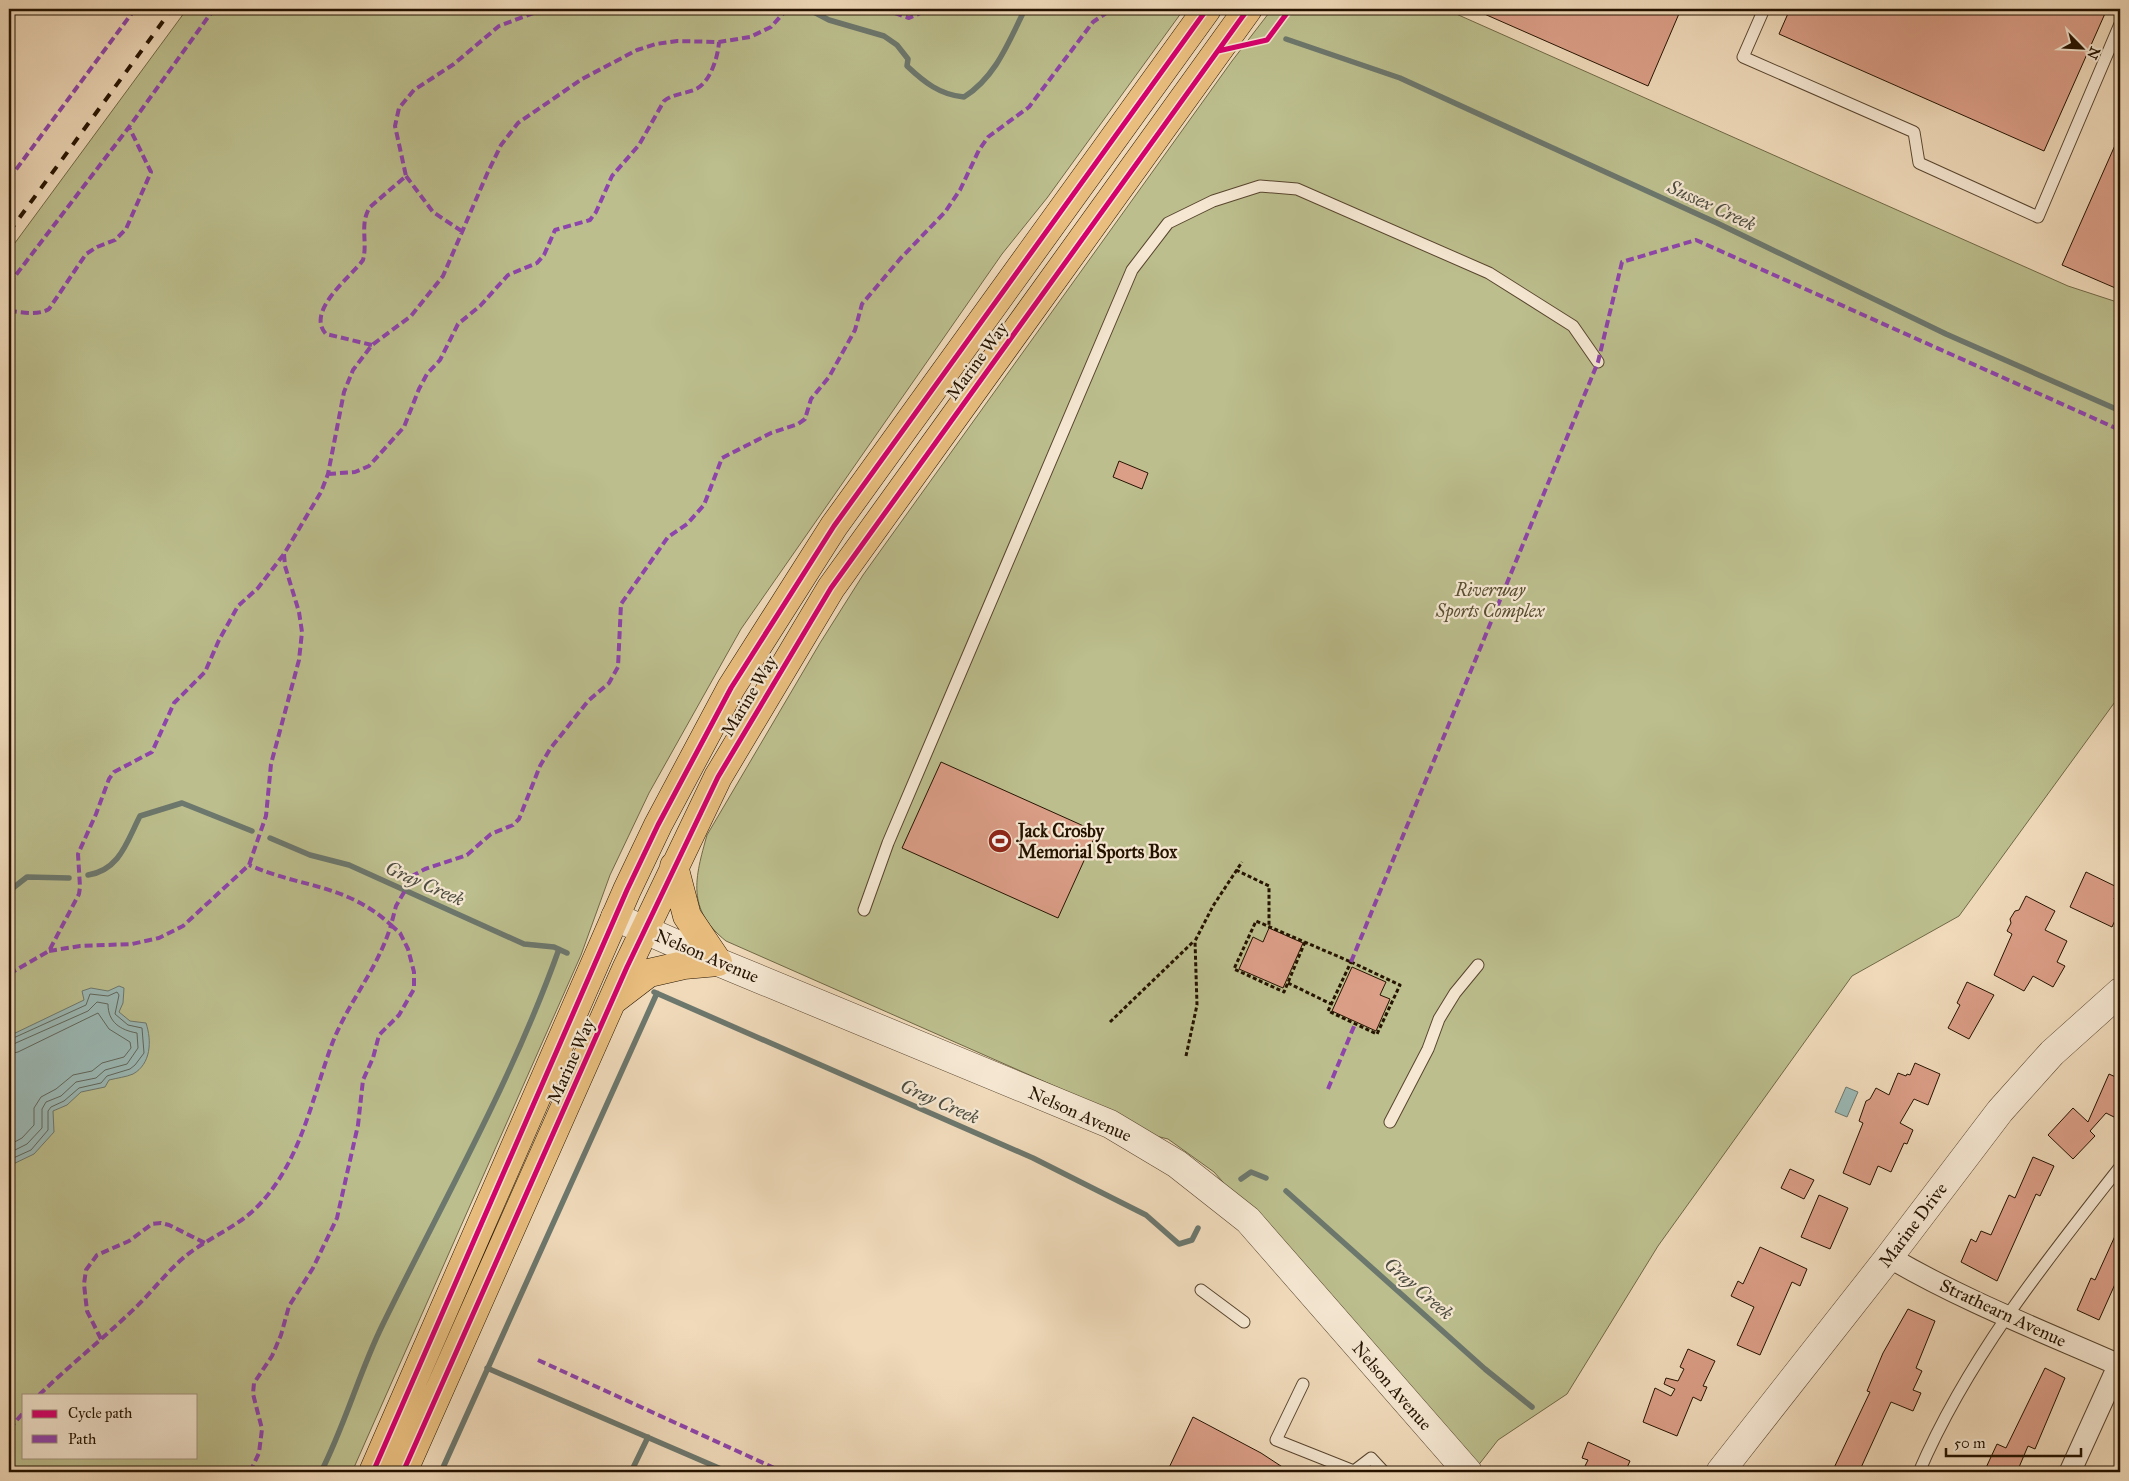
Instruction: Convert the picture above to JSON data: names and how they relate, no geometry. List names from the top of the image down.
{
  "streets": {
    "main road": ["Marine Way"],
    "street": ["Nelson Avenue", "Marine Drive", "Strathearn Avenue"]
  },
  "crossings": [
    ["Marine Way", "Nelson Avenue"],
    ["Marine Drive", "Strathearn Avenue"]
  ],
  "water": ["Sussex Creek", "Gray Creek"],
  "parks": ["Riverway Sports Complex"],
  "places": {
    "sports": ["Jack Crosby Memorial Sports Box"]
  },
  "legend": ["Cycle path", "Path"],
  "scale_bar": "50 m",
  "north": "bottom right"
}
